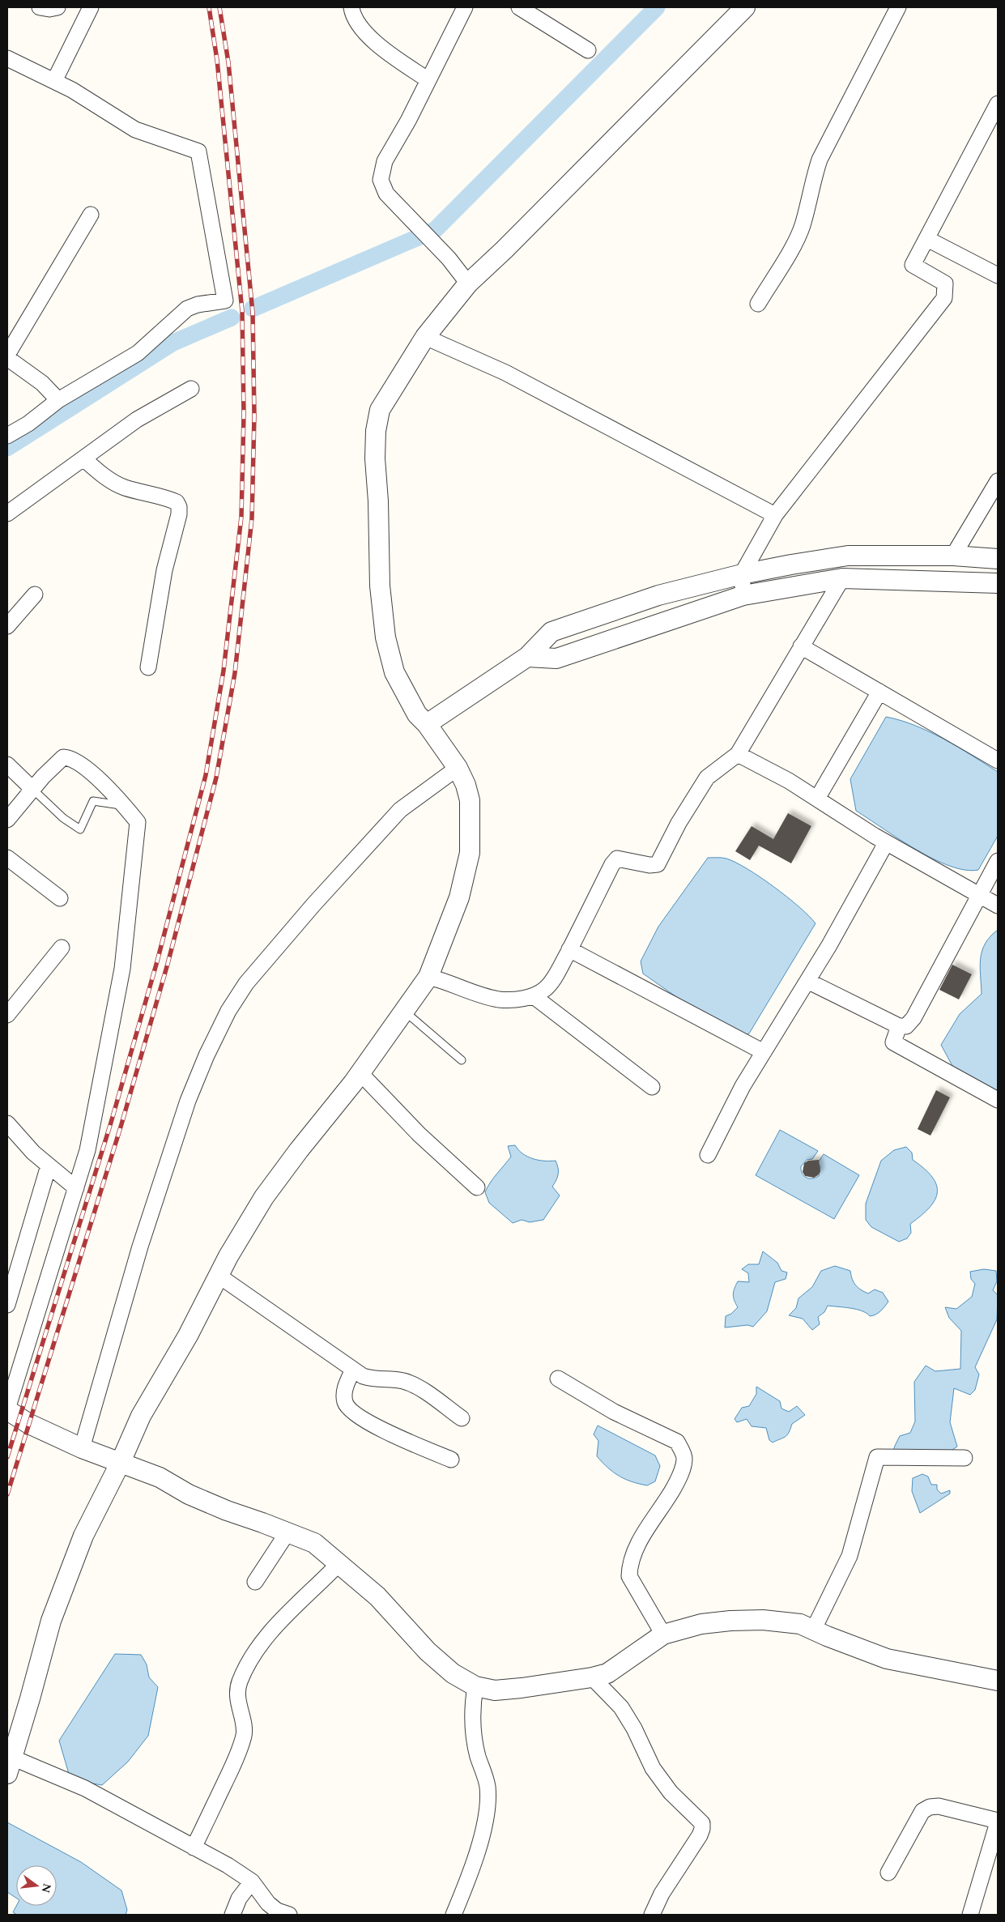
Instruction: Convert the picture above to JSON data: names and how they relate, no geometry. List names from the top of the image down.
{
  "north": "right"
}
